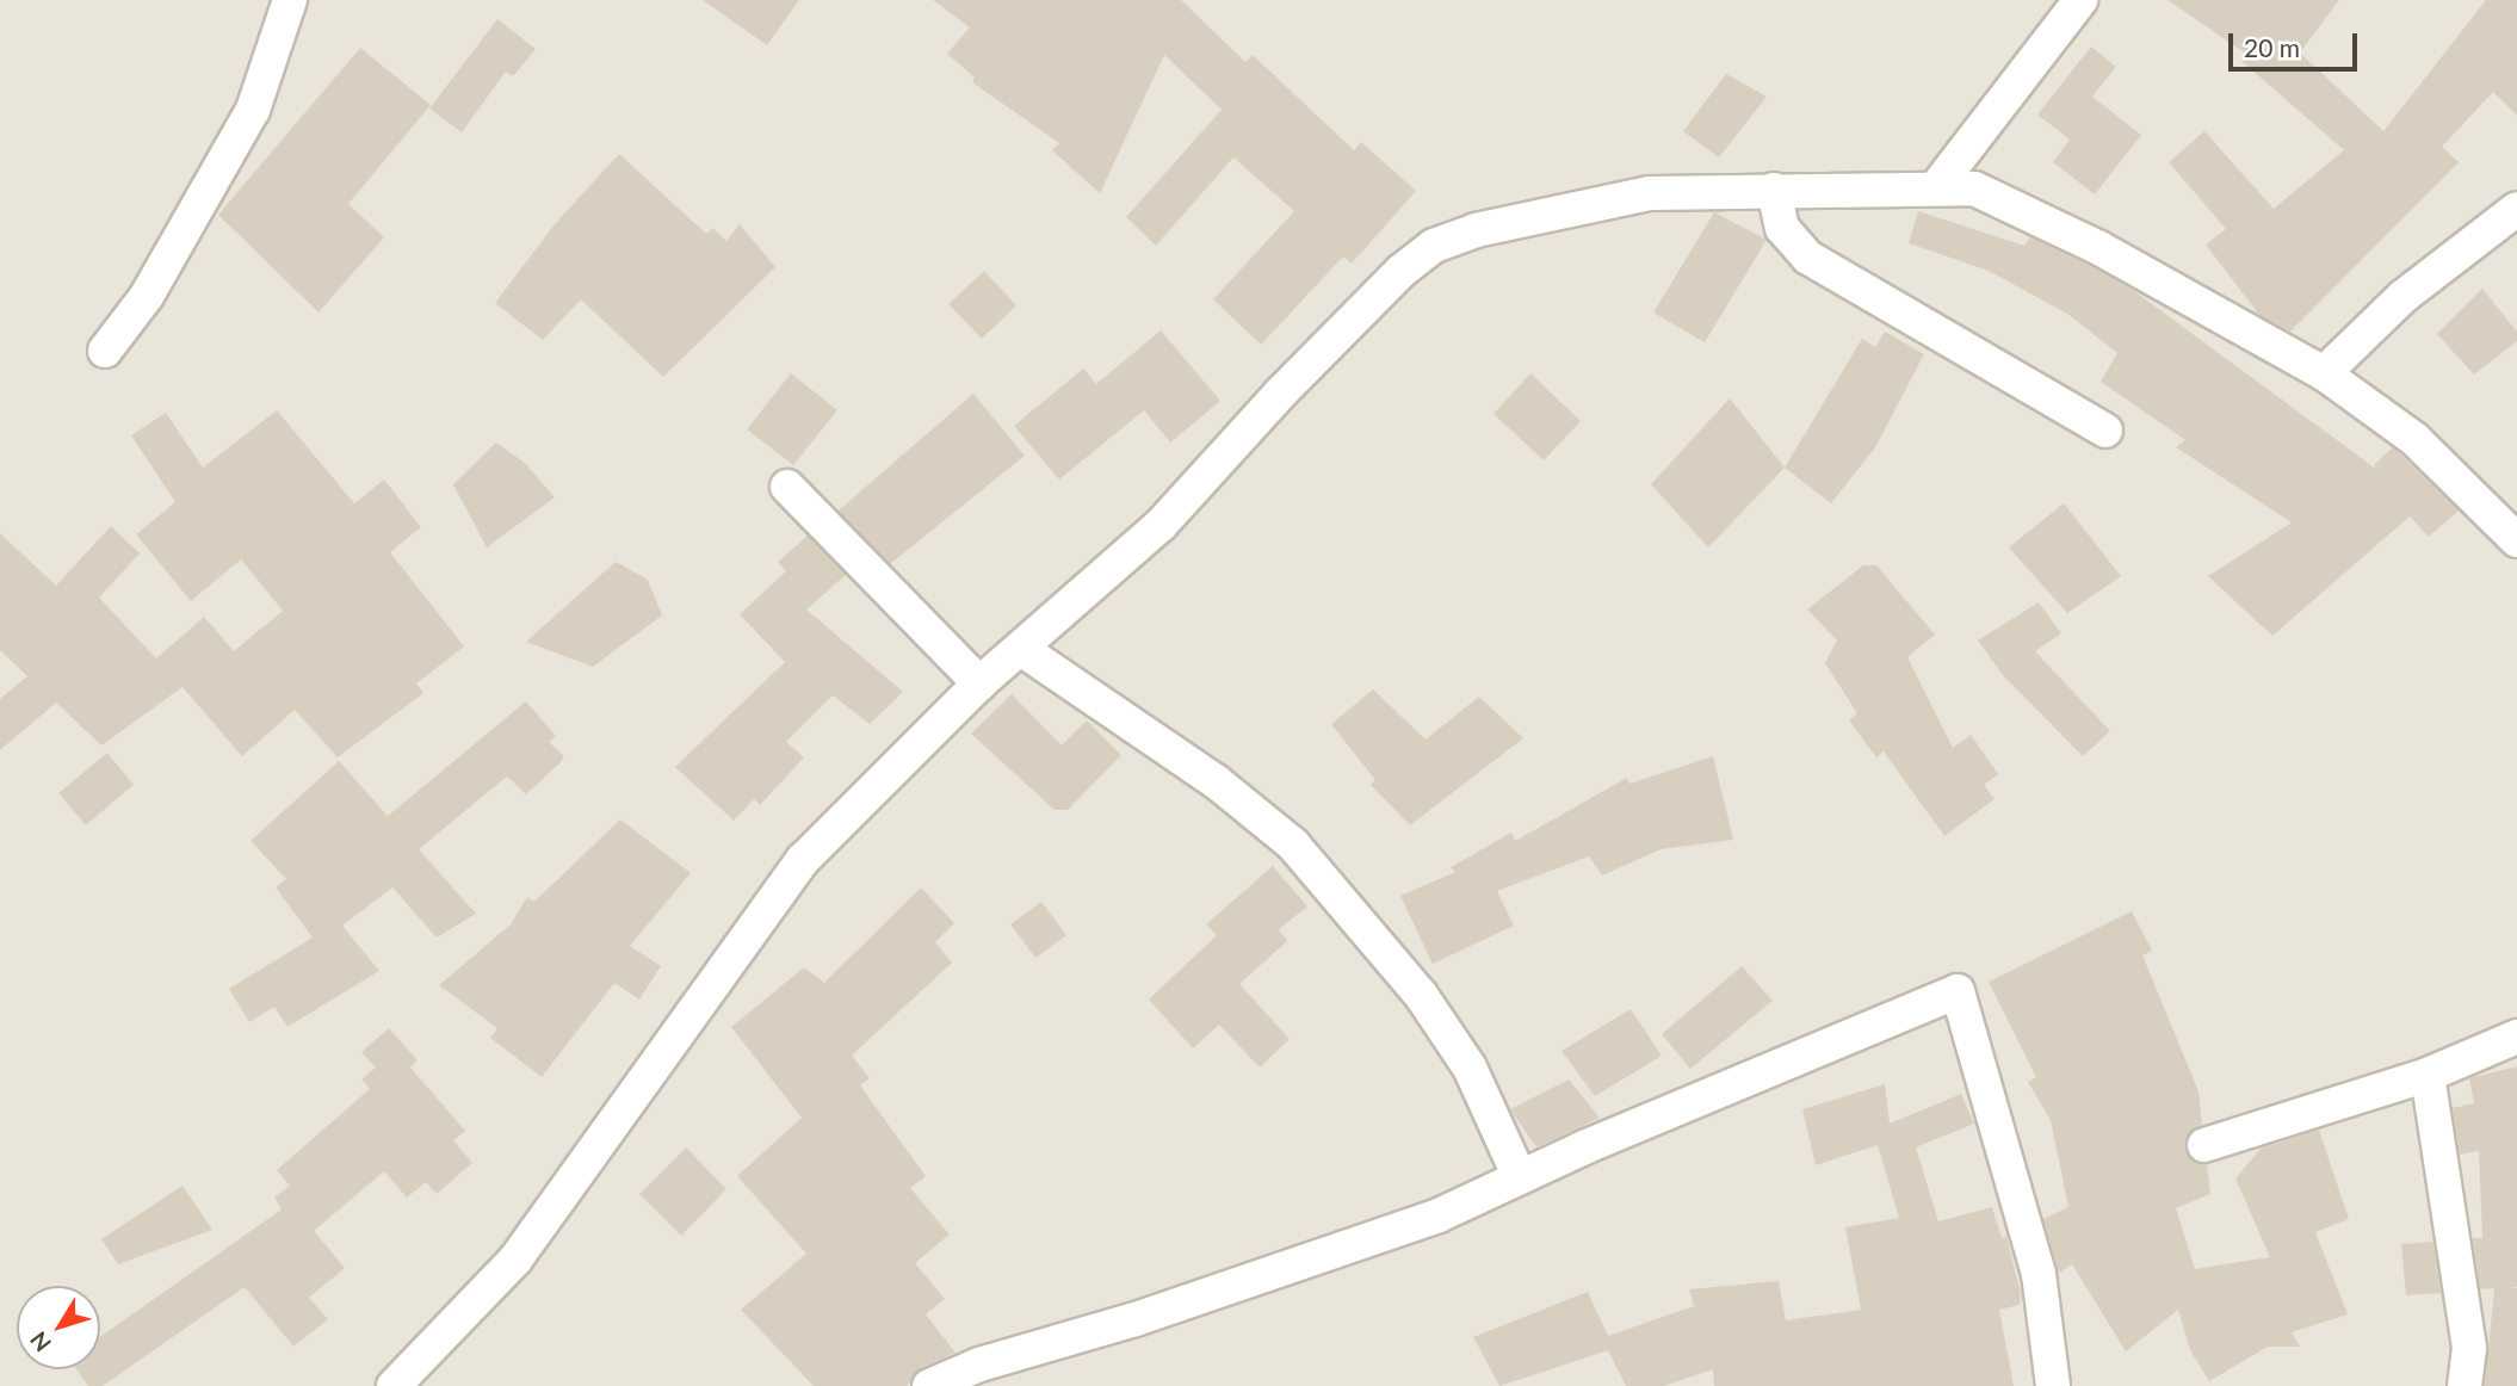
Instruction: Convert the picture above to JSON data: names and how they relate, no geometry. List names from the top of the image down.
{
  "scale_bar": "20 m",
  "north": "bottom left"
}
